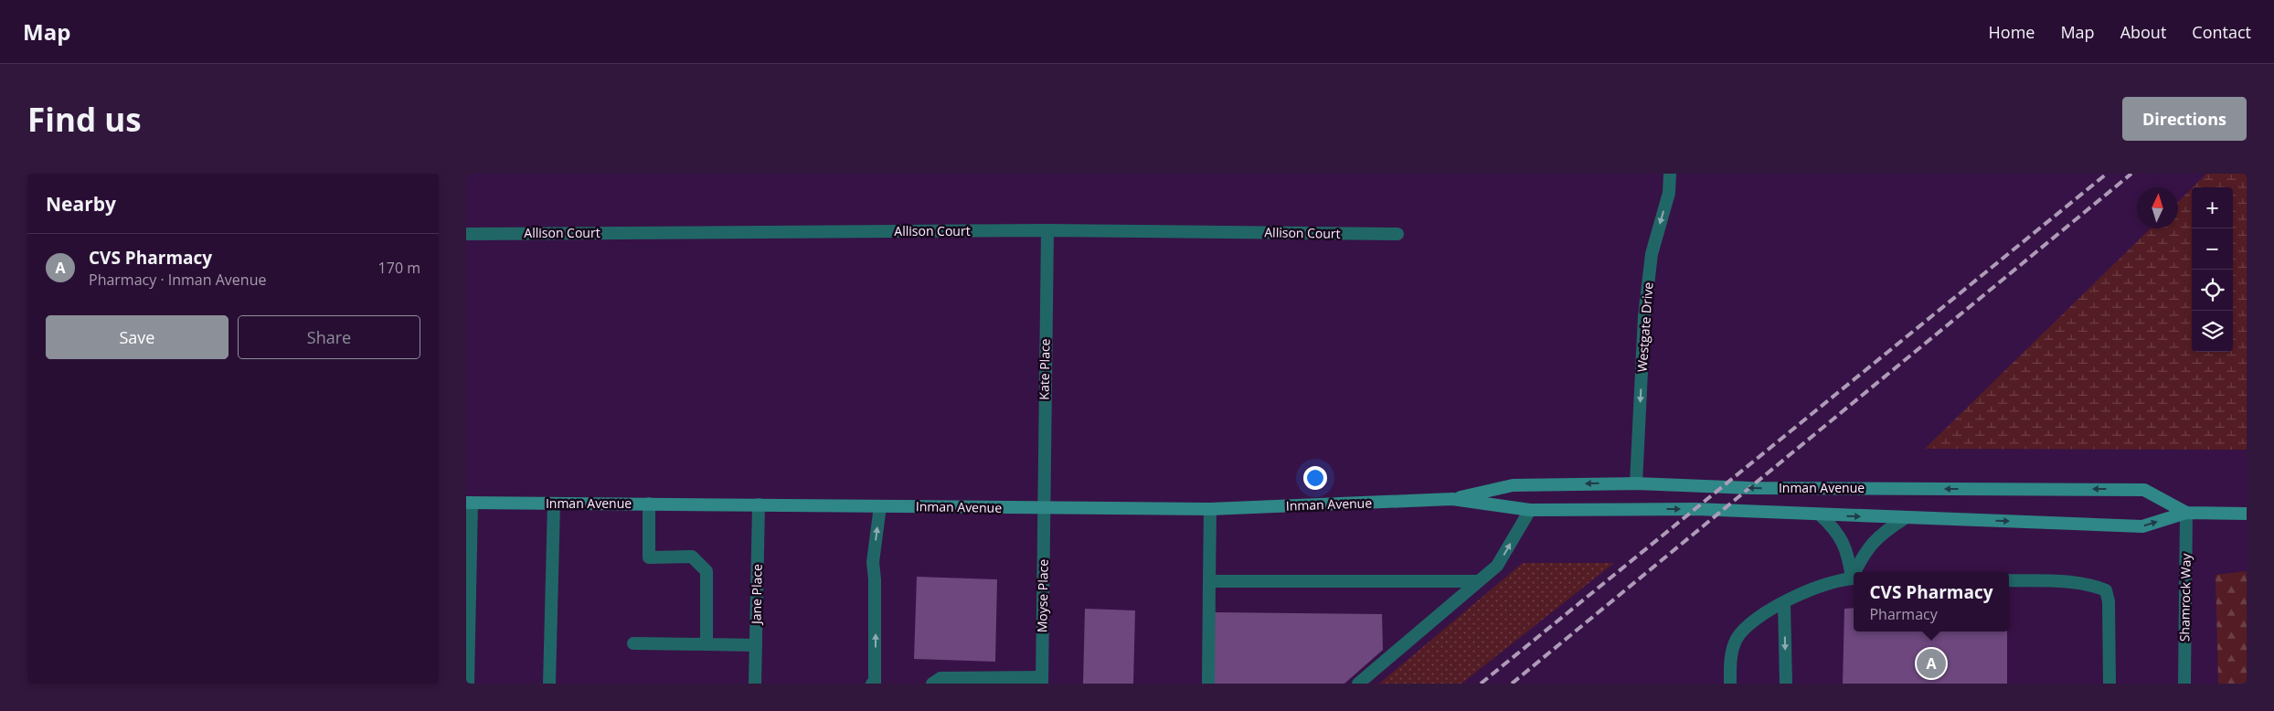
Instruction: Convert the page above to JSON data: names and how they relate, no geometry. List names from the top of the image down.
{
  "streets": {
    "main road": ["Inman Avenue"],
    "street": [
      "Allison Court",
      "Westgate Drive",
      "Kate Place",
      "Jane Place",
      "Moyse Place",
      "Shamrock Way"
    ]
  },
  "crossings": [
    ["Allison Court", "Kate Place"],
    ["Westgate Drive", "Inman Avenue"],
    ["Kate Place", "Inman Avenue"],
    ["Kate Place", "Moyse Place"],
    ["Inman Avenue", "Jane Place"],
    ["Inman Avenue", "Moyse Place"],
    ["Inman Avenue", "Shamrock Way"]
  ],
  "one_way": ["Westgate Drive"],
  "north": "top",
  "page": {
    "header": "Map",
    "nav": [
      "Home",
      "Map",
      "About",
      "Contact"
    ],
    "buttons": [
      "Directions",
      ["Save", "Share"]
    ],
    "title": "Find us",
    "heading": "Nearby",
    "map_buttons": ["+", "−"],
    "list": [
      {
        "mark": "A",
        "name": "CVS Pharmacy",
        "note": "Pharmacy · Inman Avenue",
        "value": "170 m"
      }
    ],
    "popup": ["CVS Pharmacy", "Pharmacy"],
    "pins": "A"
  }
}
